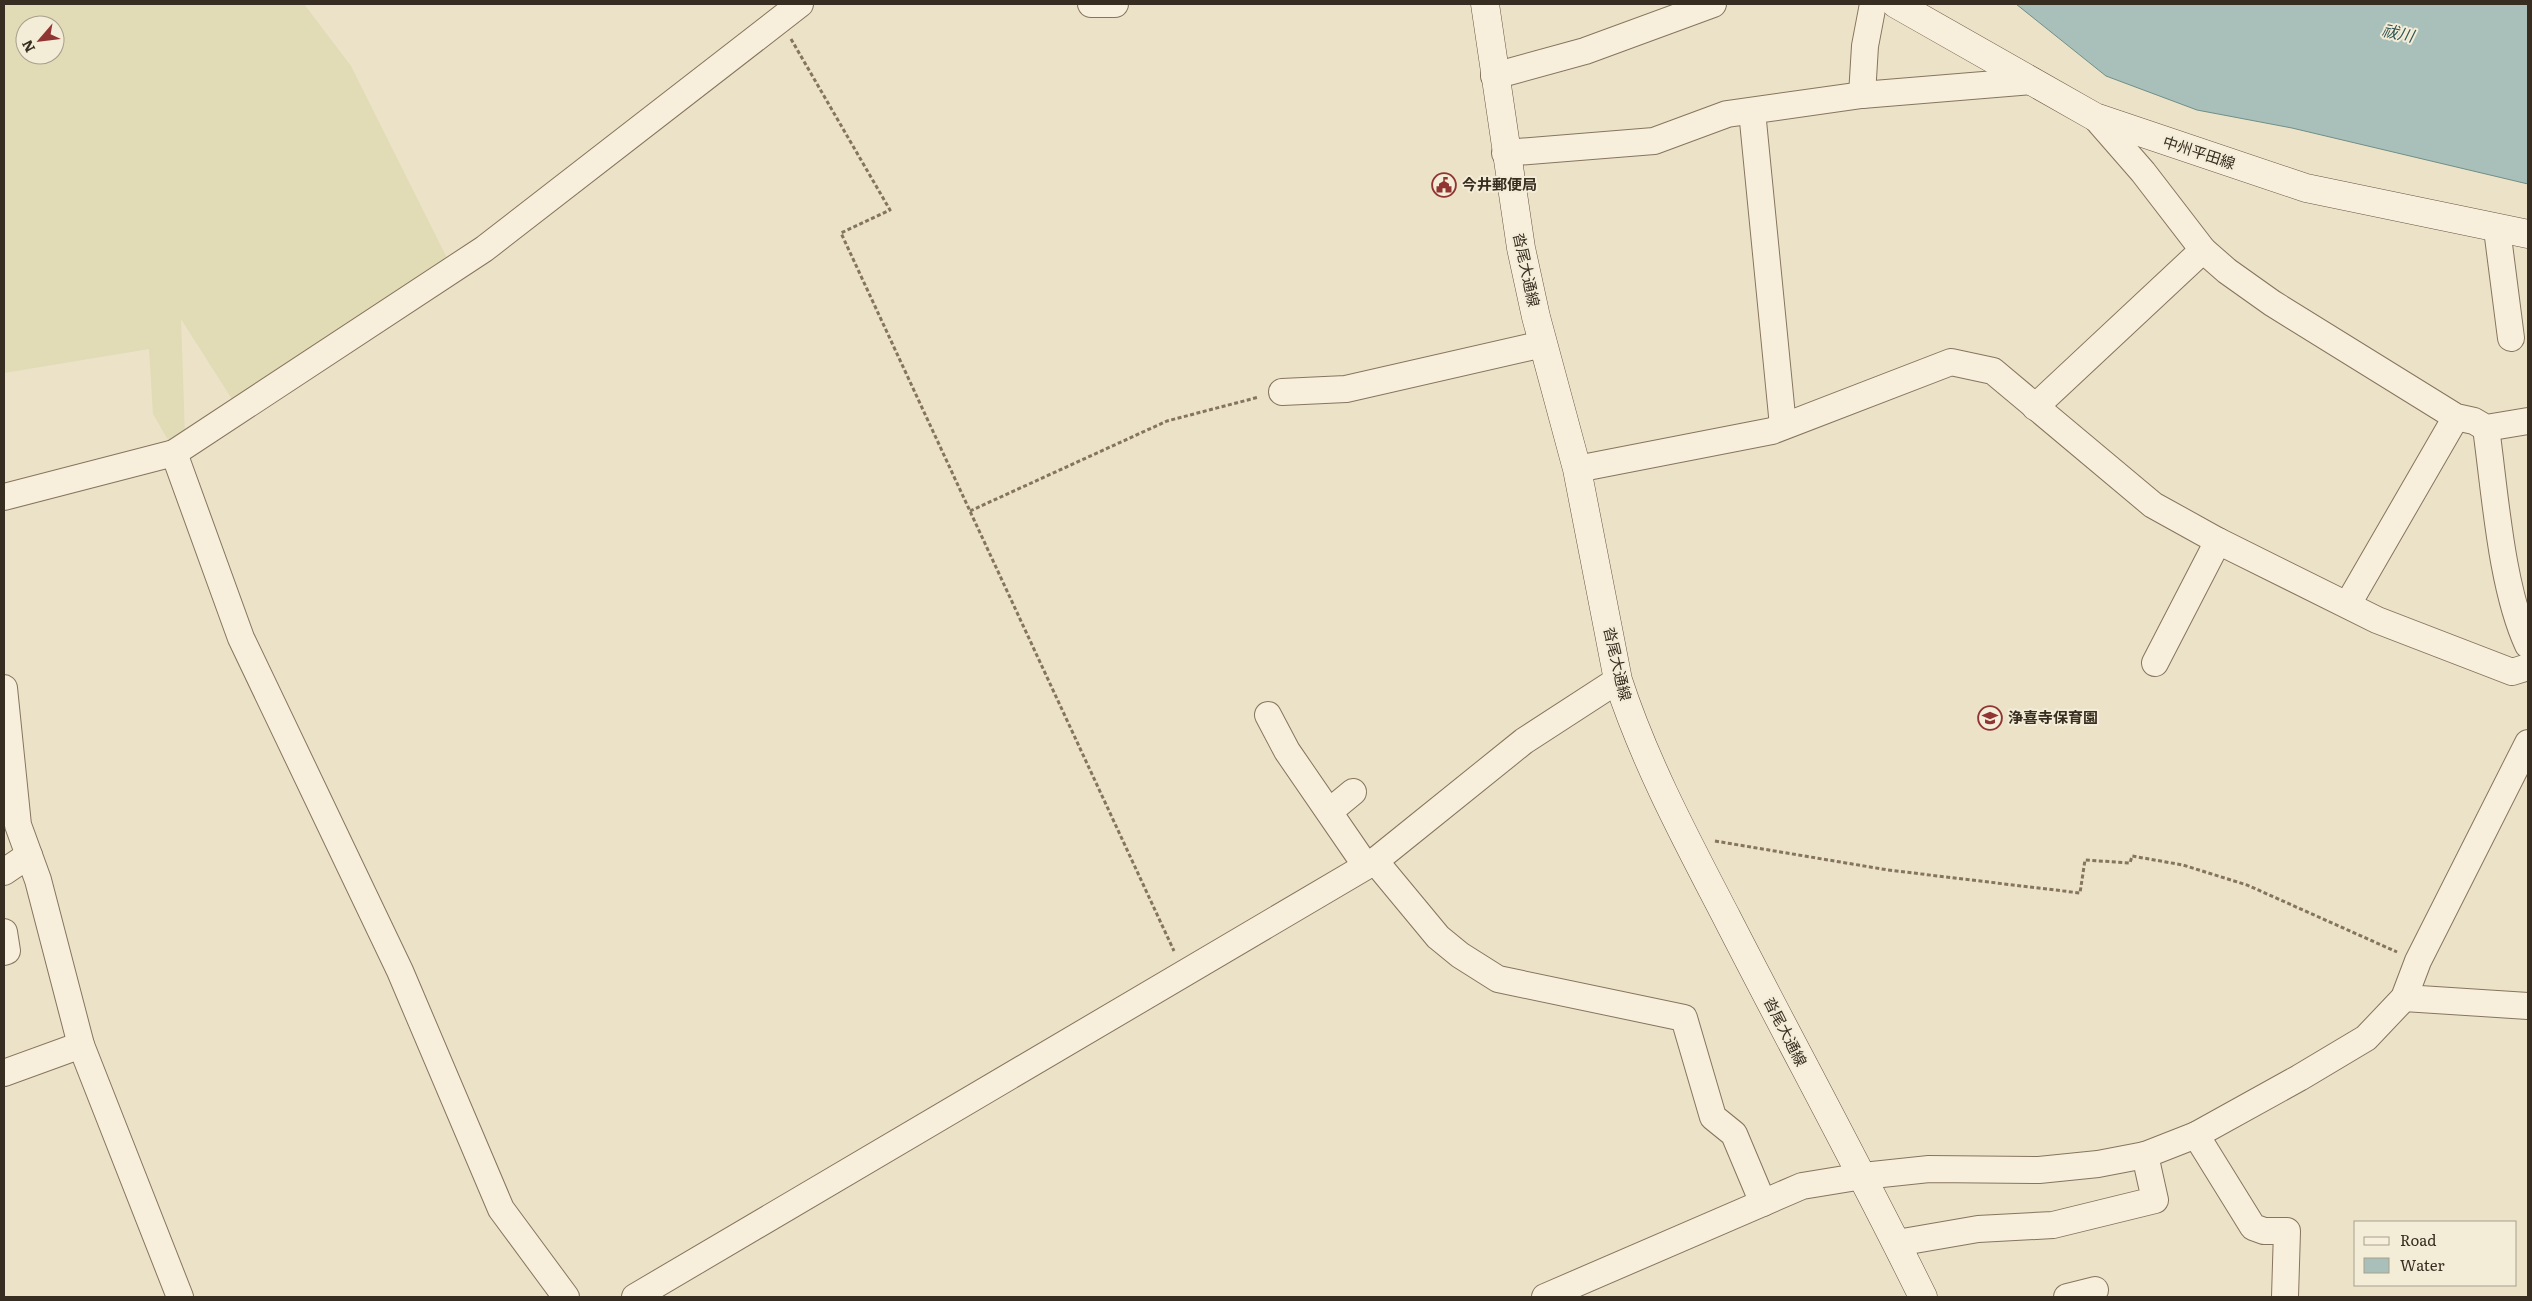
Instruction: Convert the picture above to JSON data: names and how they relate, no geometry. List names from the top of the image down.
{
  "streets": {
    "main road": ["中州平田線", "沓尾大通線"]
  },
  "water": ["祓川"],
  "places": {
    "public building": ["今井郵便局"],
    "school or university": ["浄喜寺保育園"]
  },
  "legend": ["Road", "Water"],
  "north": "bottom left"
}
